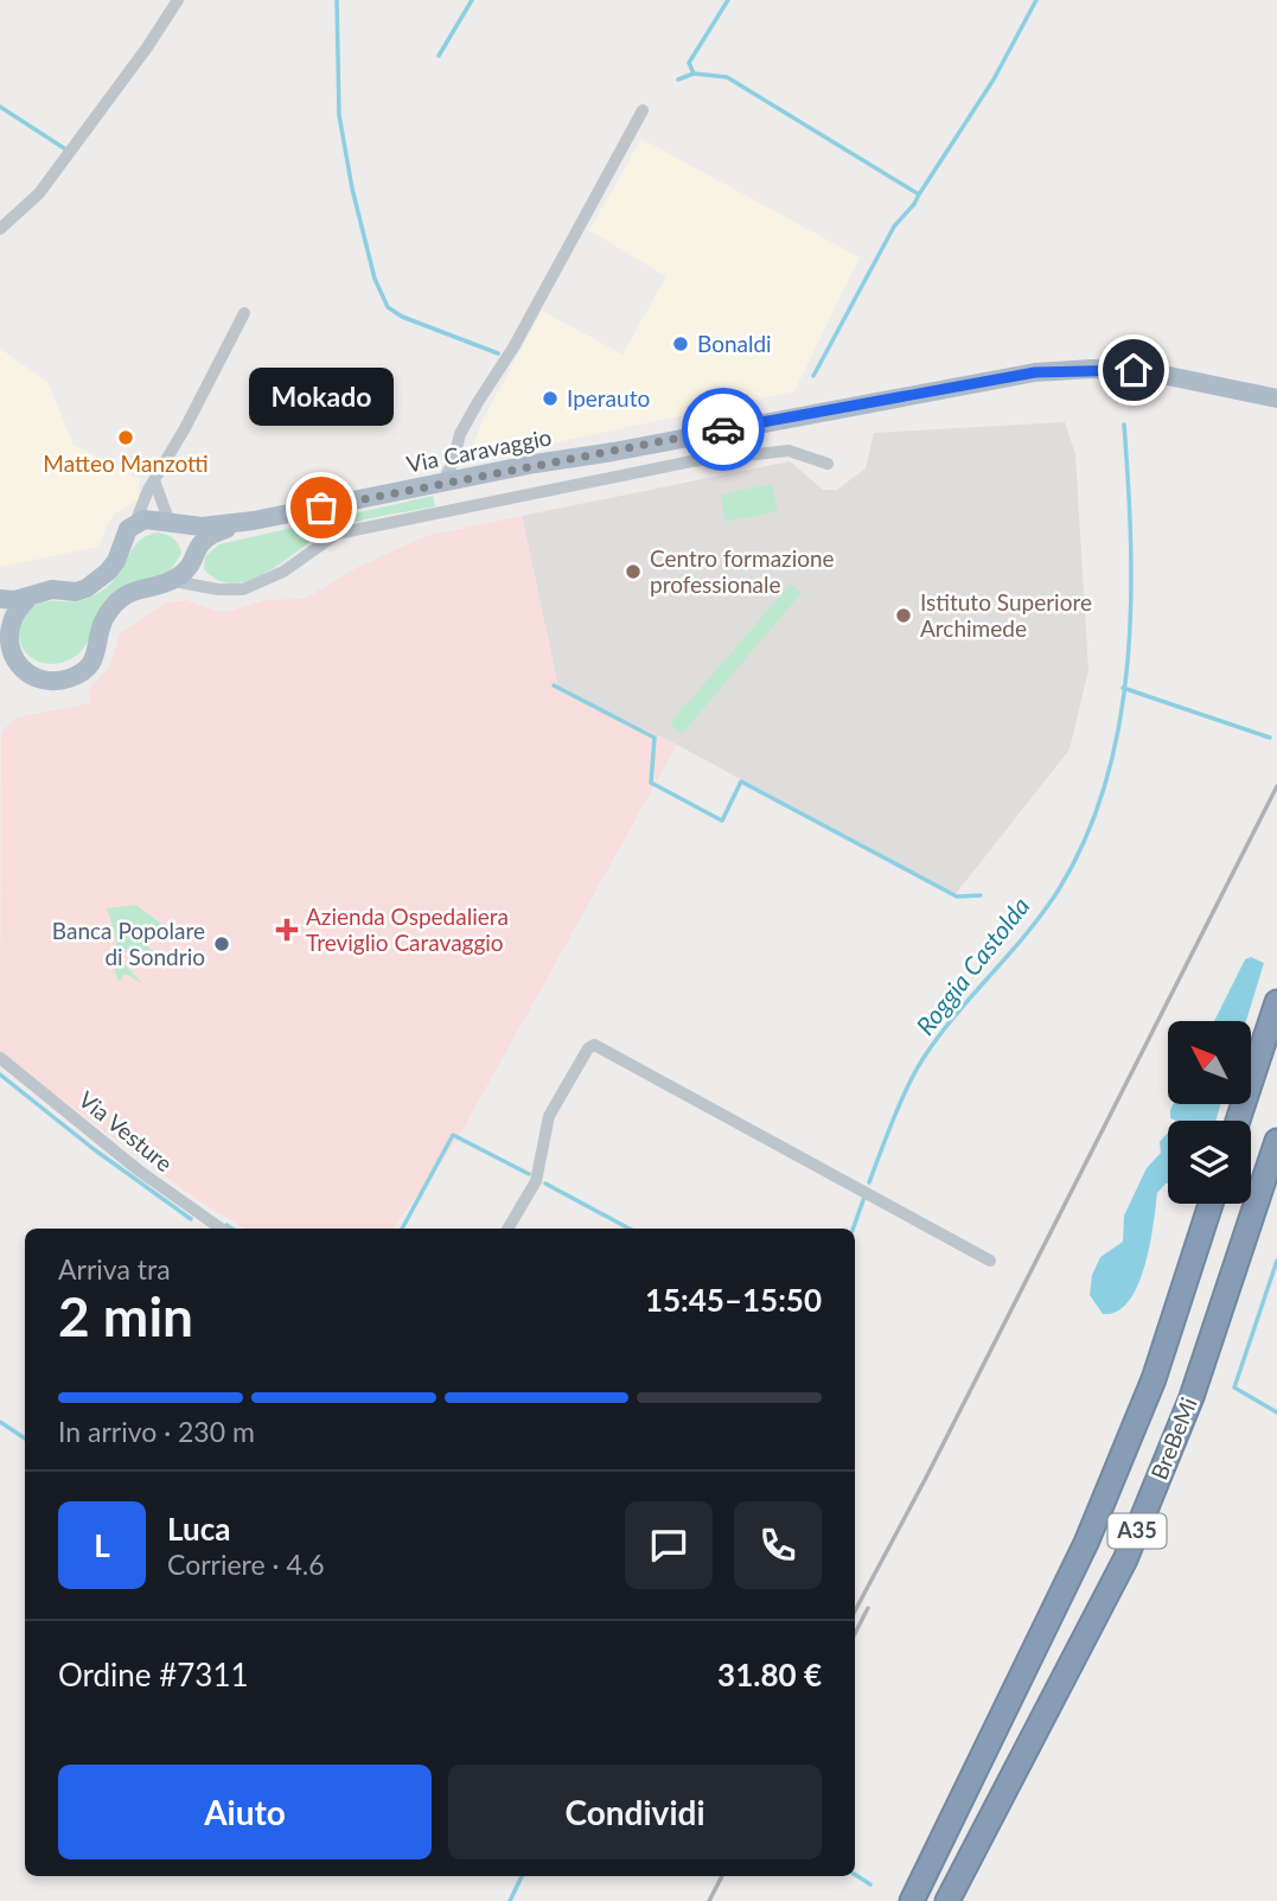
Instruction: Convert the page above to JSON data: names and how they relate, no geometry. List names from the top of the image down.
{
  "streets": {
    "highway": ["BreBeMi", "A35"],
    "main road": ["Via Caravaggio"],
    "street": ["Via Vesture"]
  },
  "water": ["Roggia Castolda"],
  "places": {
    "other": [
      "Bonaldi",
      "Iperauto",
      "Matteo Manzotti",
      "Mokado",
      "Centro formazione professionale",
      "Istituto Superiore Archimede",
      "Banca Popolare di Sondrio"
    ],
    "health": ["Azienda Ospedaliera Treviglio Caravaggio"]
  },
  "north": "top left",
  "page": {
    "bubble": "Mokado",
    "heading": ["2 min", "Arriva tra", "15:45–15:50"],
    "panel": [
      "Luca",
      "Corriere · 4.6",
      "Ordine #7311",
      "31.80 €"
    ],
    "bar": "In arrivo · 230 m",
    "round": "L",
    "buttons": ["Aiuto", "Condividi"]
  }
}
